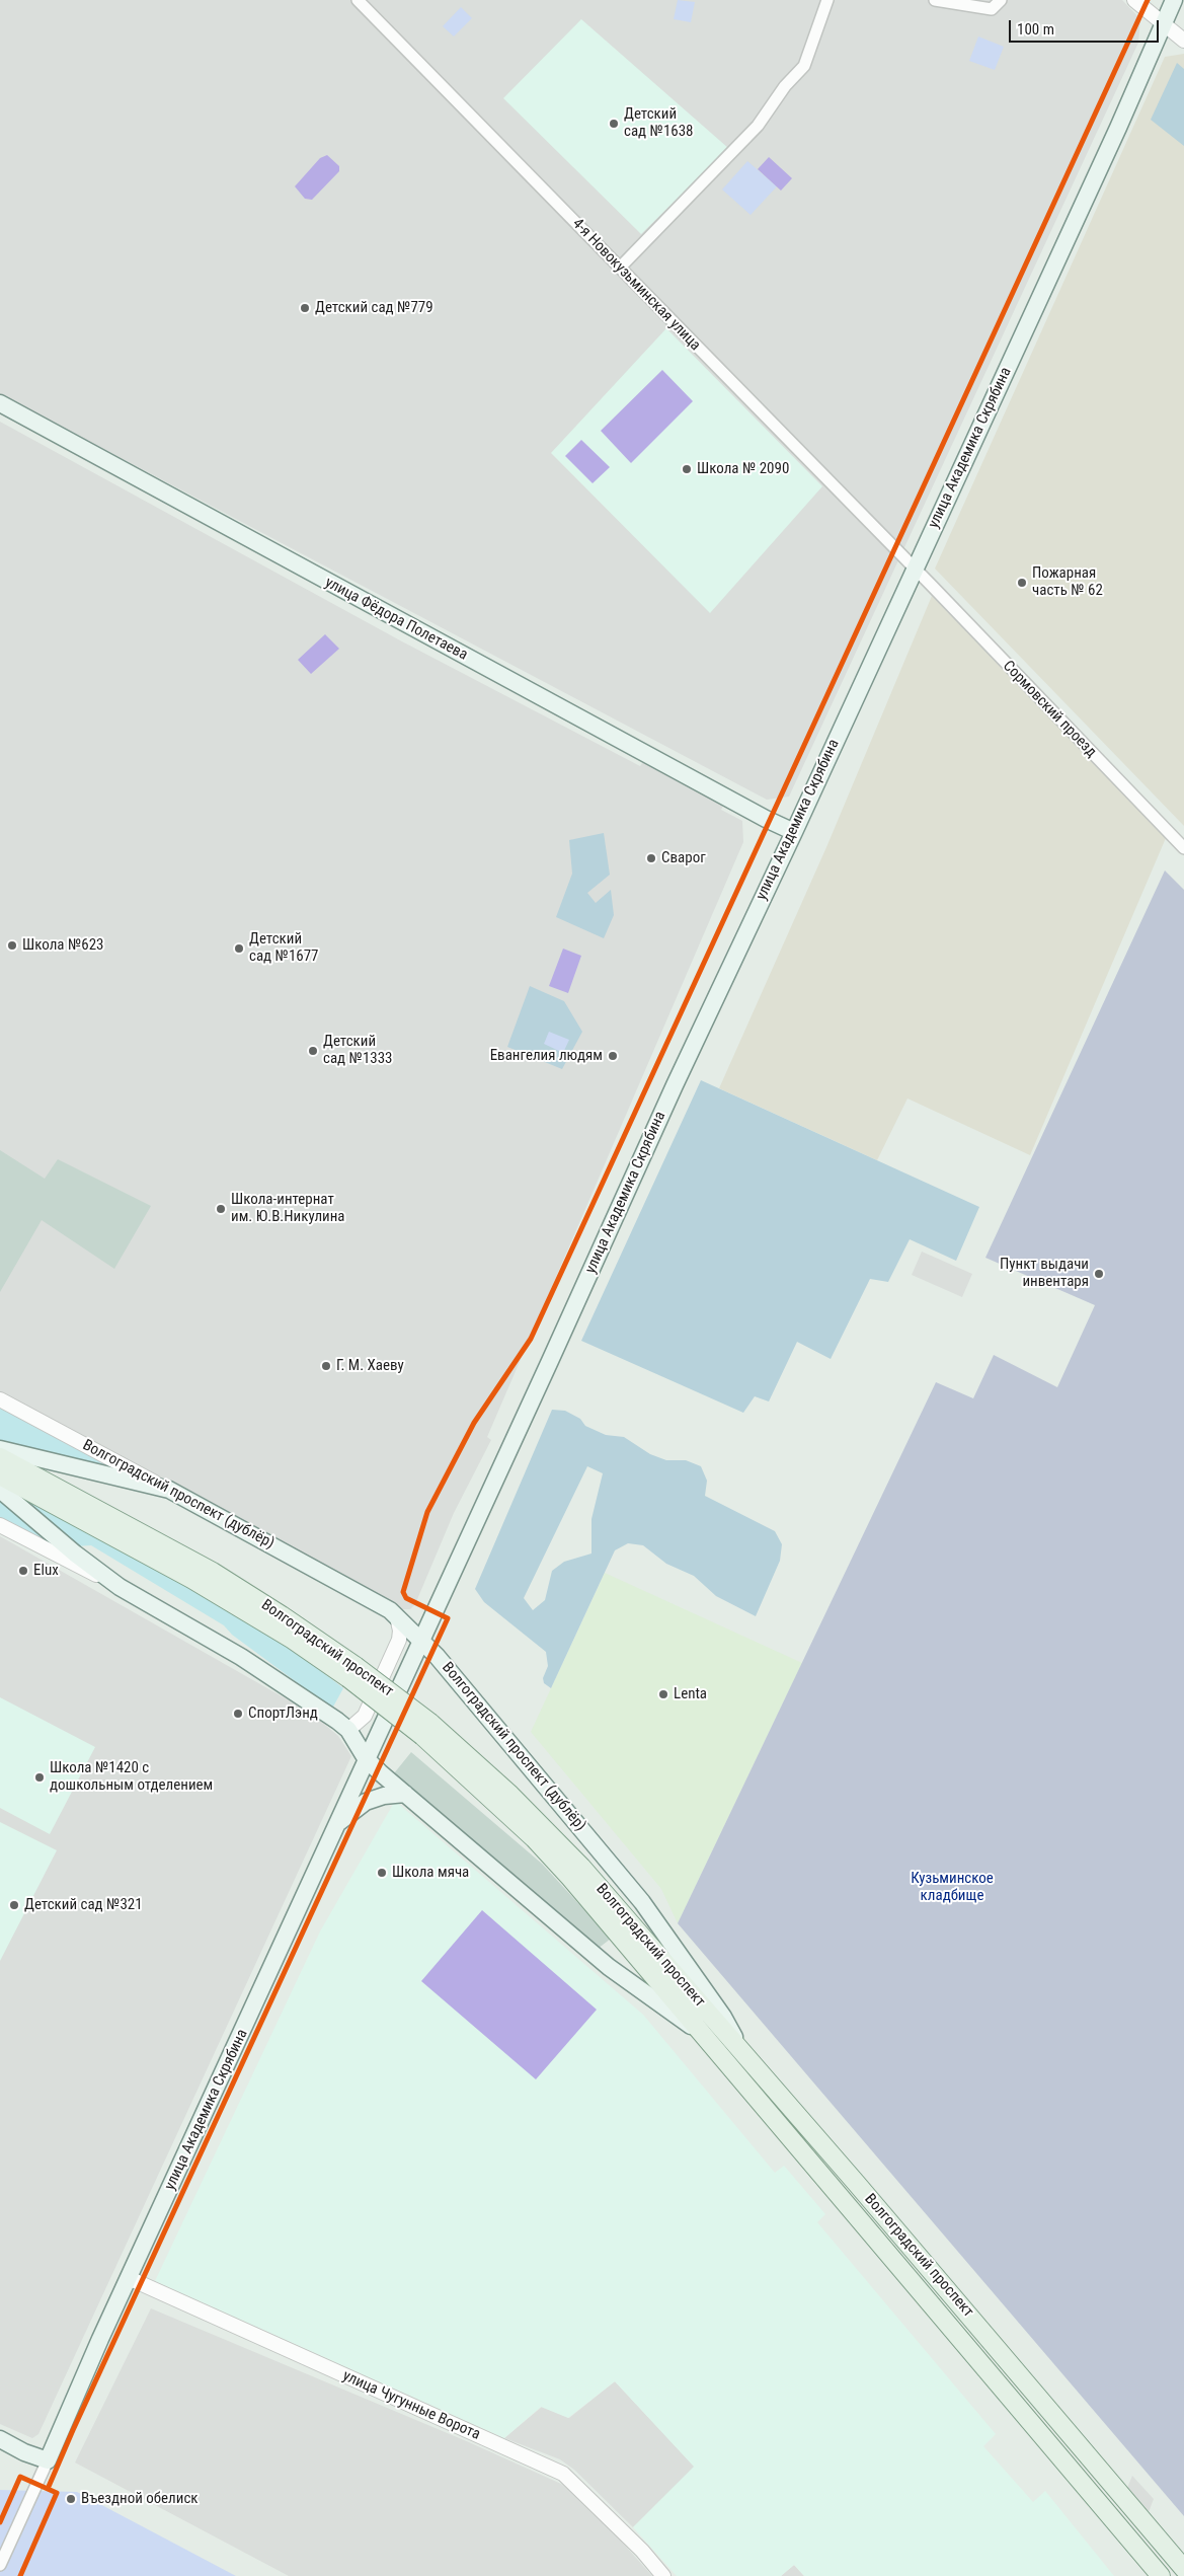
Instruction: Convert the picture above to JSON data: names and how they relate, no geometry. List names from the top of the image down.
{
  "streets": {
    "main road": [
      "улица Академика Скрябина",
      "улица Фёдора Полетаева",
      "Волгоградский проспект (дублёр)",
      "Волгоградский проспект"
    ],
    "street": ["4-я Новокузьминская улица", "Сормовский проезд", "улица Чугунные Ворота"]
  },
  "crossings": [
    ["4-я Новокузьминская улица", "улица Академика Скрябина"],
    ["4-я Новокузьминская улица", "Сормовский проезд"],
    ["улица Академика Скрябина", "улица Фёдора Полетаева"],
    ["улица Академика Скрябина", "Сормовский проезд"],
    ["улица Академика Скрябина", "Волгоградский проспект (дублёр)"],
    ["улица Академика Скрябина", "улица Чугунные Ворота"],
    ["Волгоградский проспект (дублёр)", "Волгоградский проспект"]
  ],
  "parks": ["Кузьминское кладбище"],
  "places": [
    "Детский сад №1638",
    "Детский сад №779",
    "Школа № 2090",
    "Пожарная часть № 62",
    "Сварог",
    "Школа №623",
    "Детский сад №1677",
    "Детский сад №1333",
    "Евангелия людям",
    "Школа-интернат им. Ю.В.Никулина",
    "Пункт выдачи инвентаря",
    "Г. М. Хаеву",
    "Elux",
    "Lenta",
    "СпортЛэнд",
    "Школа №1420 с дошкольным отделением",
    "Школа мяча",
    "Детский сад №321",
    "Въездной обелиск"
  ],
  "scale_bar": "100 m"
}
